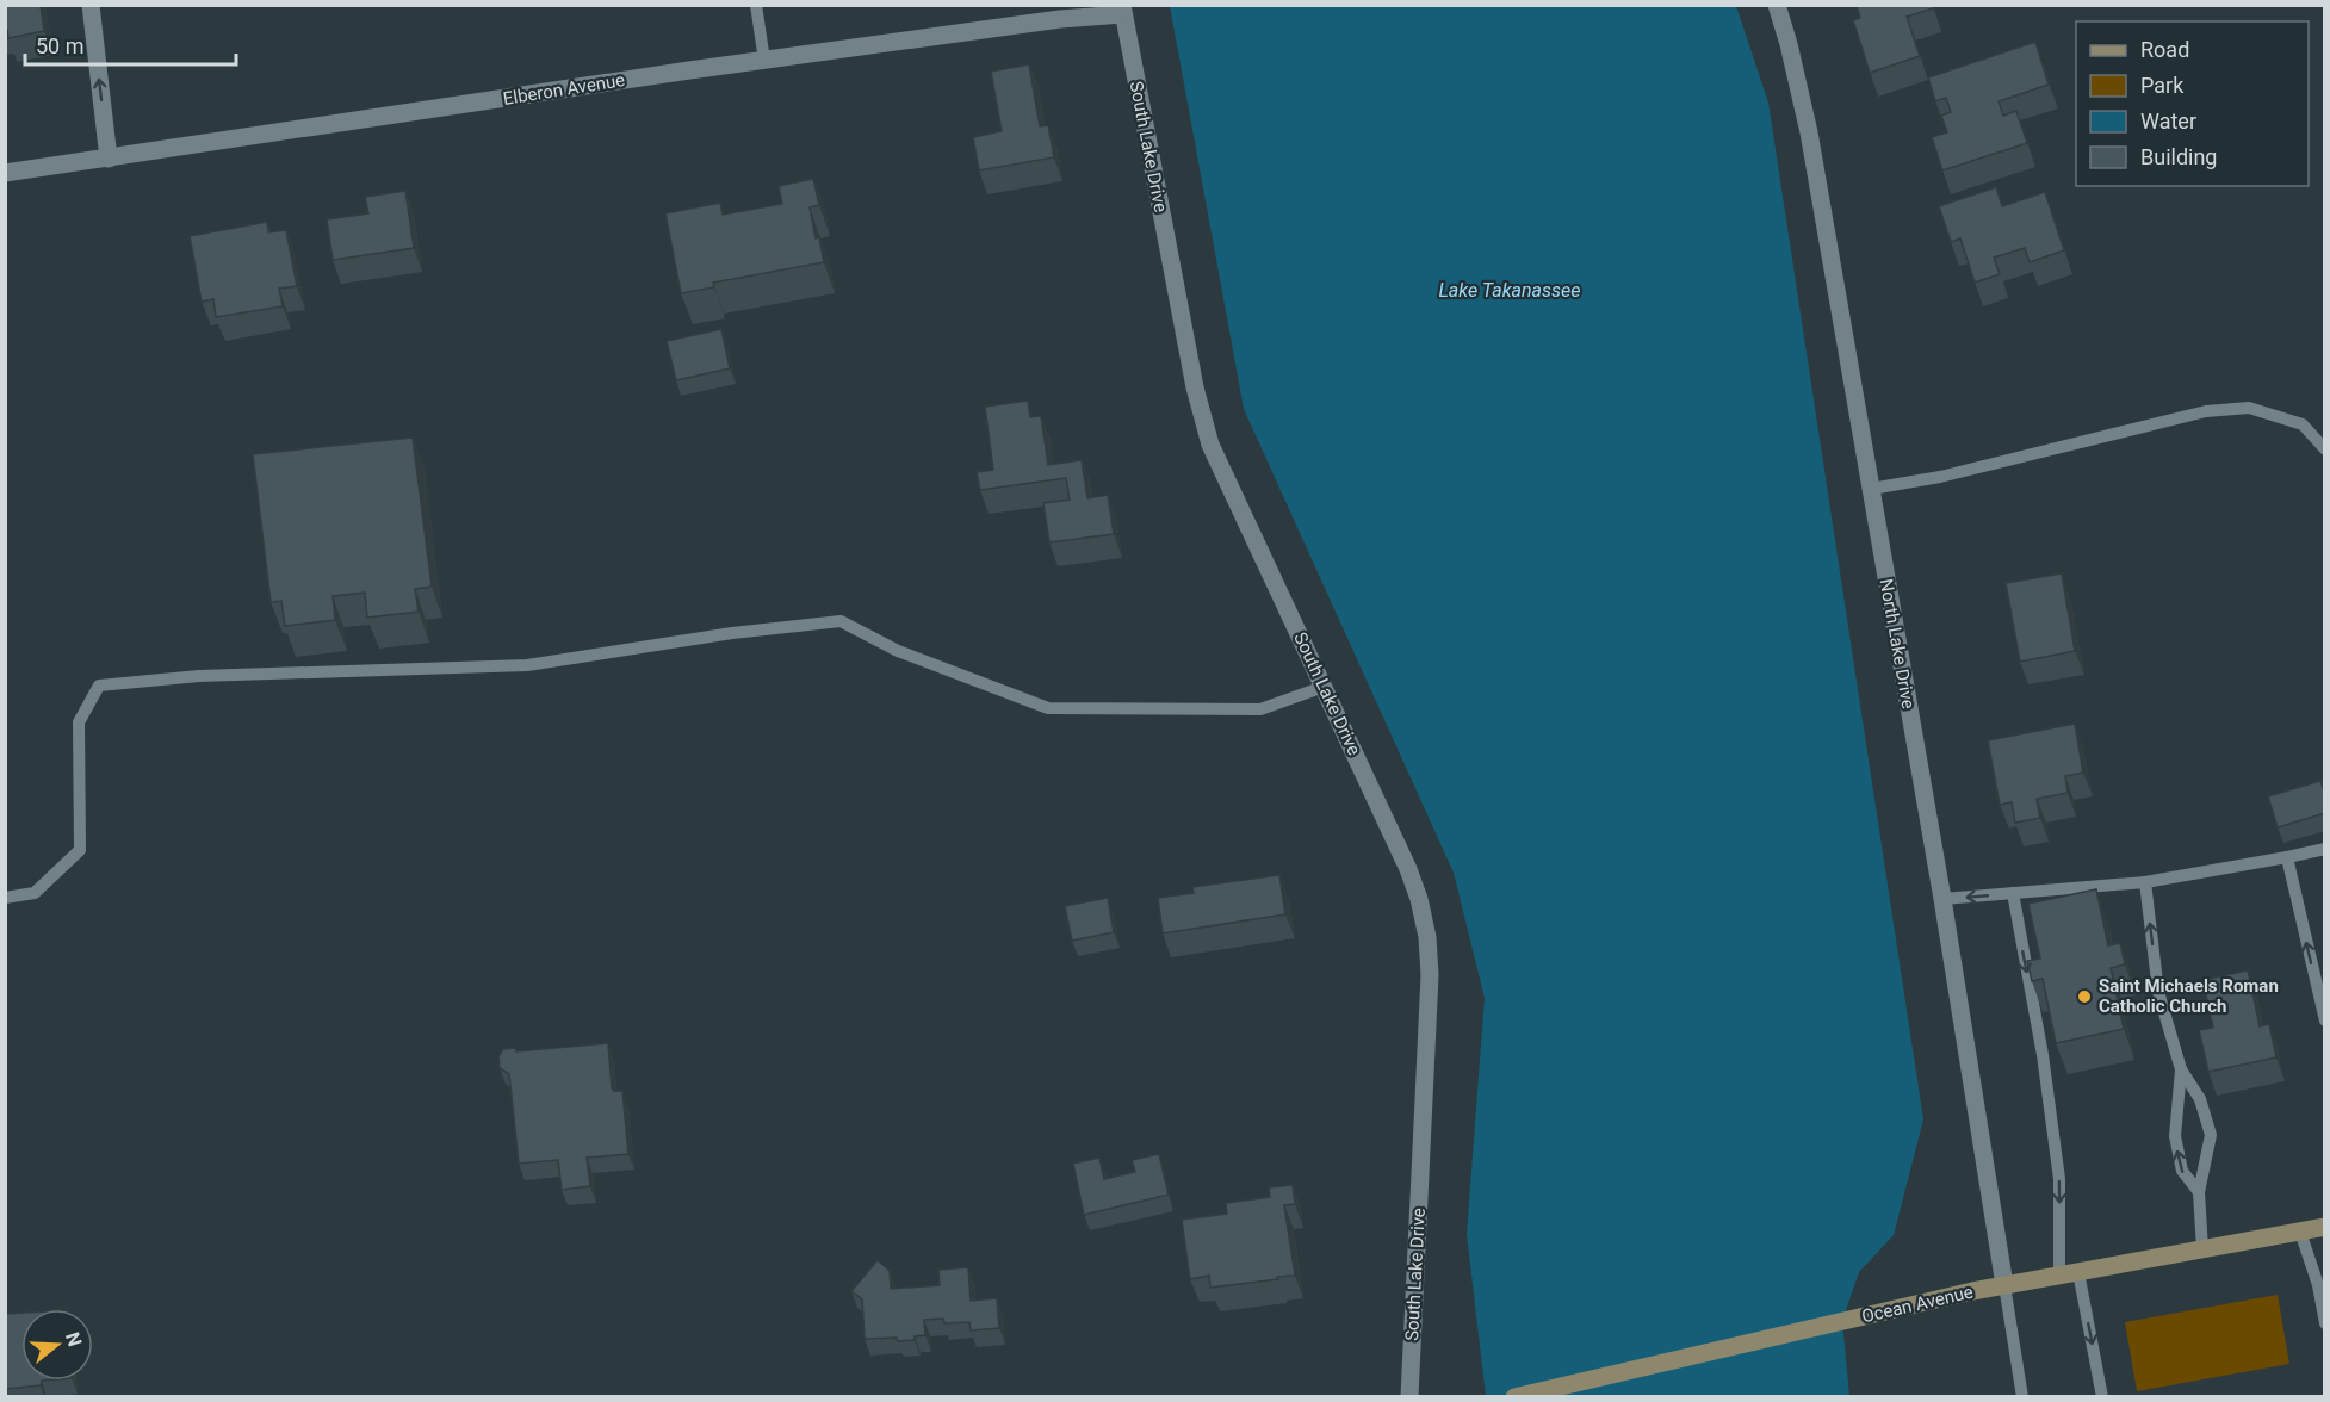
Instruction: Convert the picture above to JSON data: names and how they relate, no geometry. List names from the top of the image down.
{
  "streets": {
    "street": [
      "Elberon Avenue",
      "South Lake Drive",
      "North Lake Drive",
      "Ocean Avenue"
    ]
  },
  "crossings": [
    ["Elberon Avenue", "South Lake Drive"],
    ["North Lake Drive", "Ocean Avenue"]
  ],
  "water": ["Lake Takanassee"],
  "places": ["Saint Michaels Roman Catholic Church"],
  "legend": [
    "Road",
    "Park",
    "Water",
    "Building"
  ],
  "scale_bar": "50 m",
  "north": "right"
}
